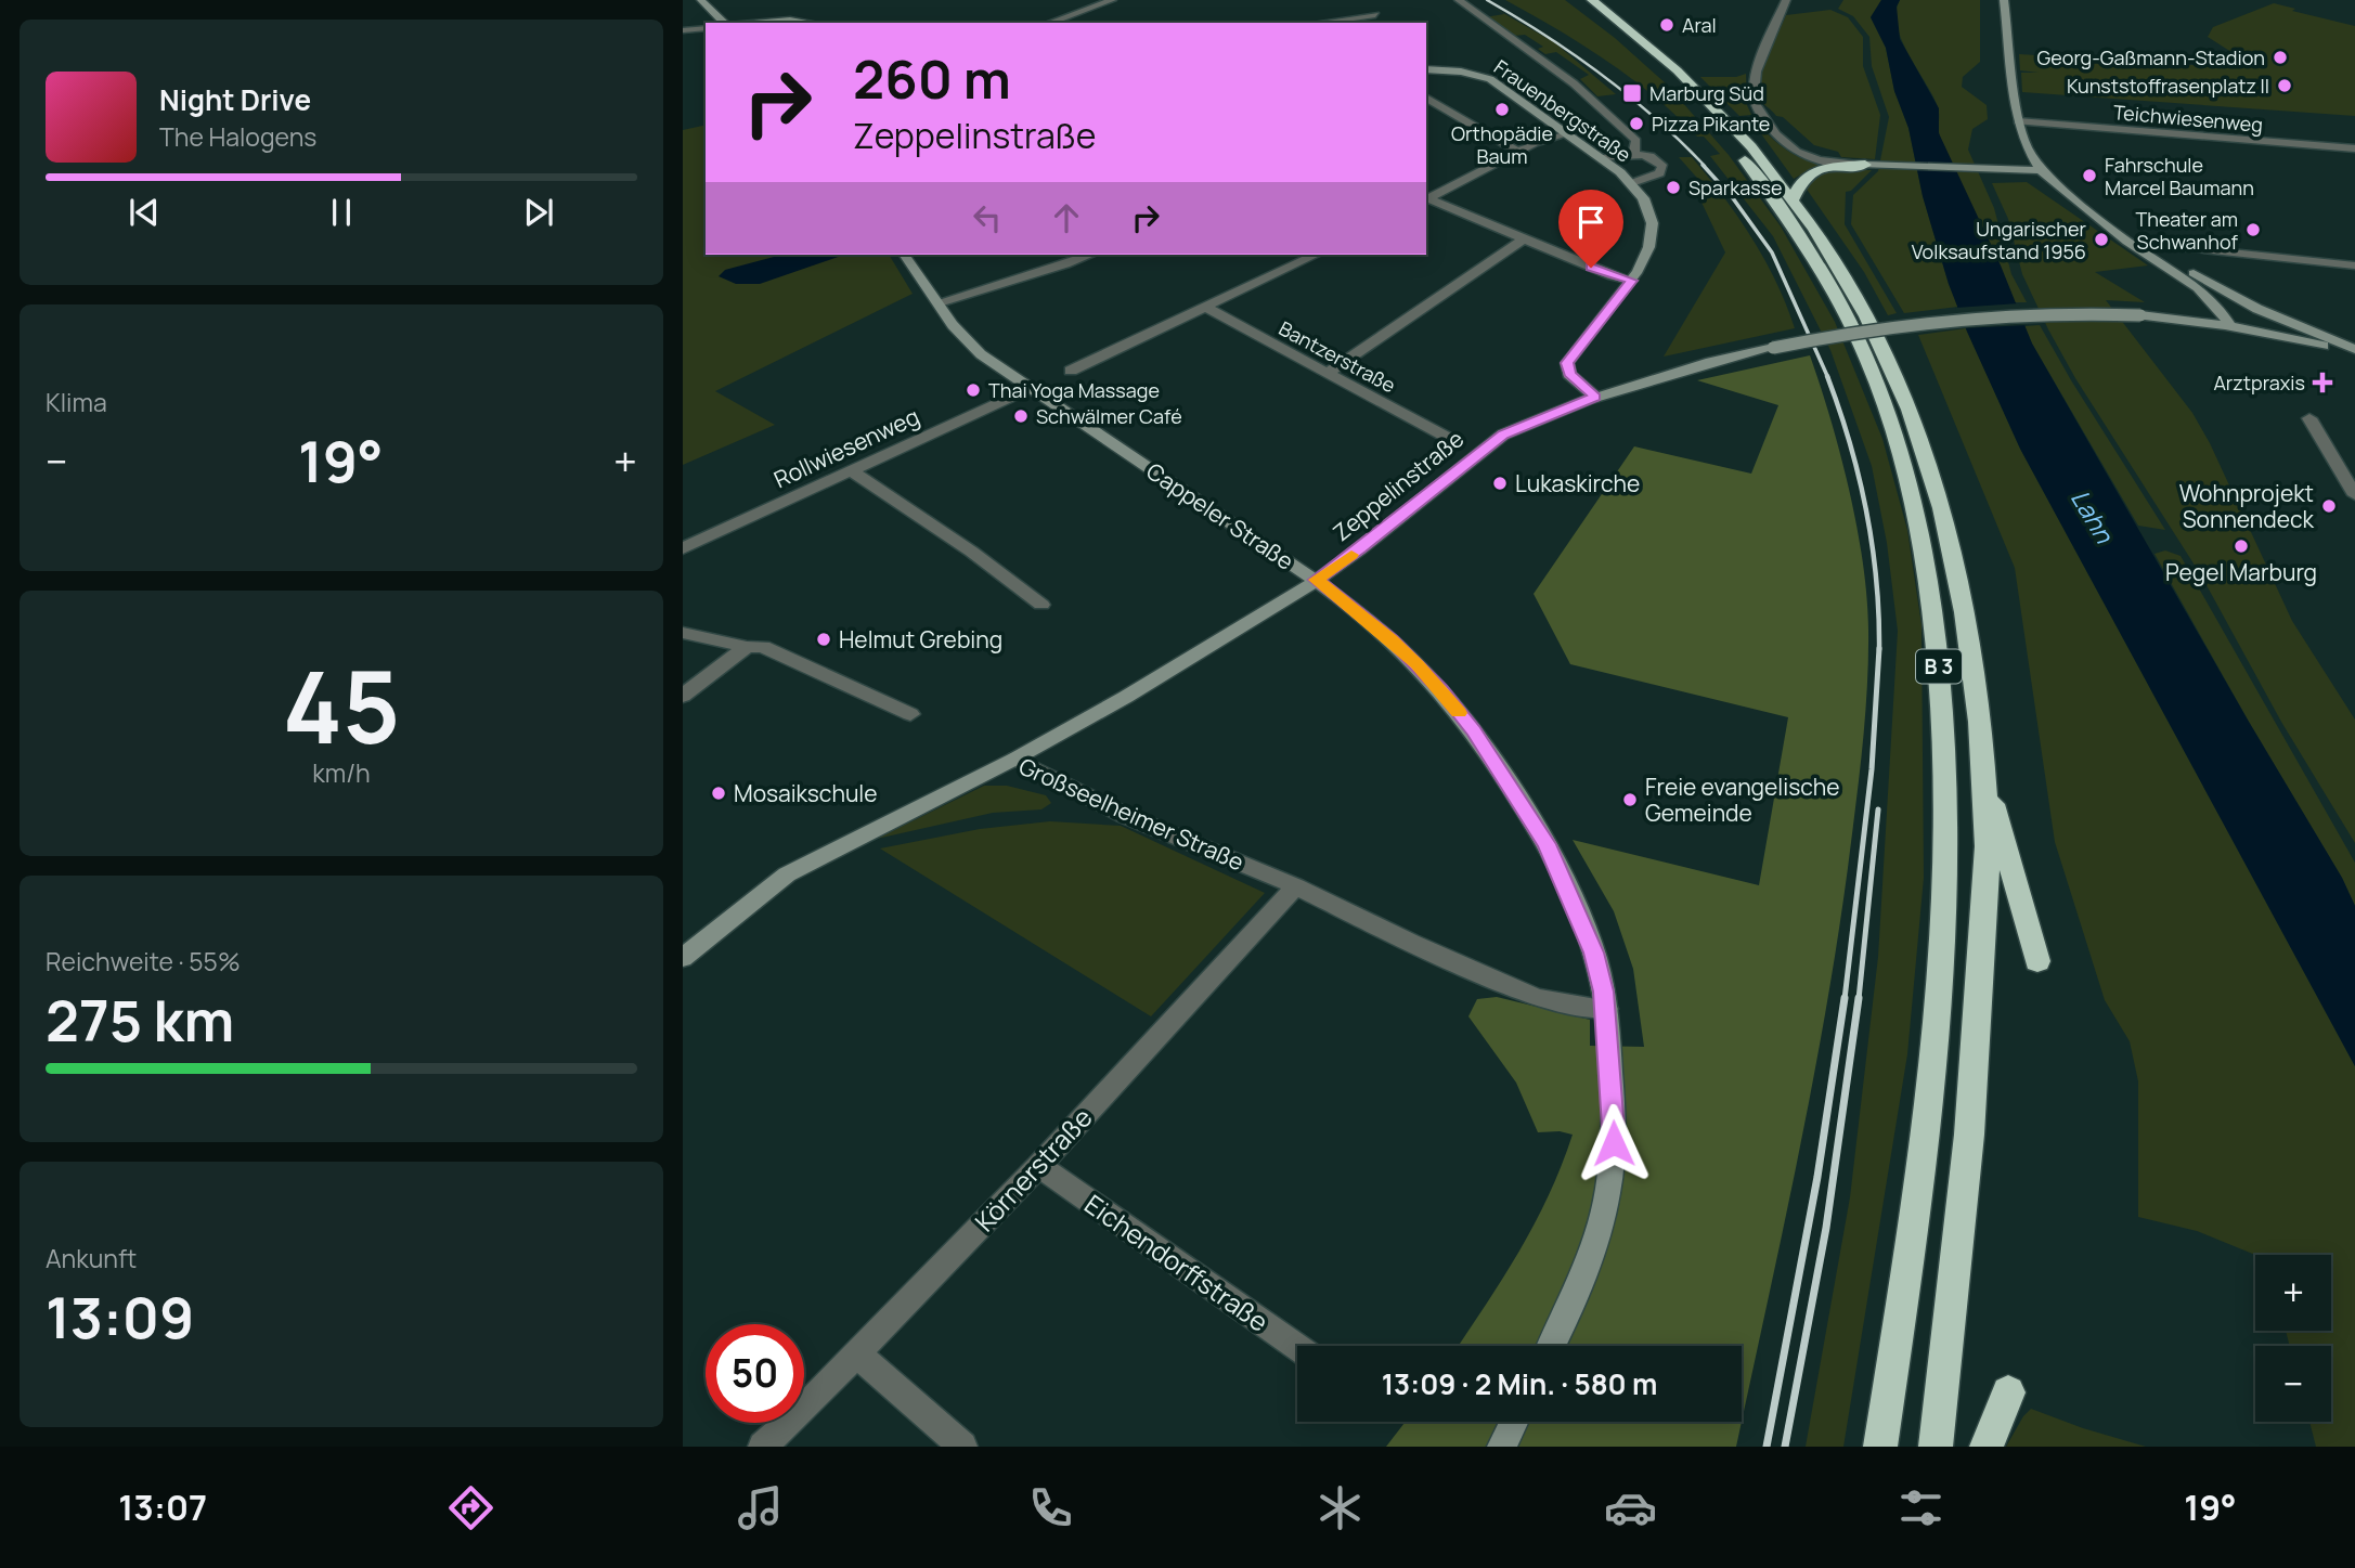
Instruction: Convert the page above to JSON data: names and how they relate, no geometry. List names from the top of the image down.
{
  "streets": {
    "highway": ["B 3"],
    "main road": [
      "Frauenbergstraße",
      "Zeppelinstraße",
      "Cappeler Straße",
      "Großseelheimer Straße"
    ],
    "street": [
      "Teichwiesenweg",
      "Bantzerstraße",
      "Rollwiesenweg",
      "Körnerstraße",
      "Eichendorffstraße"
    ]
  },
  "crossings": [
    ["Rollwiesenweg", "Cappeler Straße"],
    ["Zeppelinstraße", "Cappeler Straße"],
    ["Zeppelinstraße", "Großseelheimer Straße"],
    ["Cappeler Straße", "Großseelheimer Straße"],
    ["Großseelheimer Straße", "Körnerstraße"],
    ["Körnerstraße", "Eichendorffstraße"]
  ],
  "water": ["Lahn"],
  "places": {
    "other": [
      "Aral",
      "Georg-Gaßmann-Stadion",
      "Kunststoffrasenplatz II",
      "Orthopädie Baum",
      "Pizza Pikante",
      "Fahrschule Marcel Baumann",
      "Sparkasse",
      "Theater am Schwanhof",
      "Ungarischer Volksaufstand 1956",
      "Thai Yoga Massage",
      "Schwälmer Café",
      "Lukaskirche",
      "Wohnprojekt Sonnendeck",
      "Pegel Marburg",
      "Helmut Grebing",
      "Mosaikschule",
      "Freie evangelische Gemeinde"
    ],
    "transit": ["Marburg Süd"],
    "health": ["Arztpraxis"]
  },
  "page": {
    "turn": ["260 m", "Zeppelinstraße"],
    "song": ["Night Drive", "The Halogens"],
    "tile": [
      "Klima",
      ["45", "km/h"],
      ["Reichweite · 55%", "275 km"],
      ["Ankunft", "13:09"]
    ],
    "heat": ["−", "19°", "+"],
    "map_buttons": ["+", "−"],
    "limit": "50",
    "trip": "13:09 · 2 Min. · 580 m",
    "tabs": ["13:07", "19°"]
  }
}
